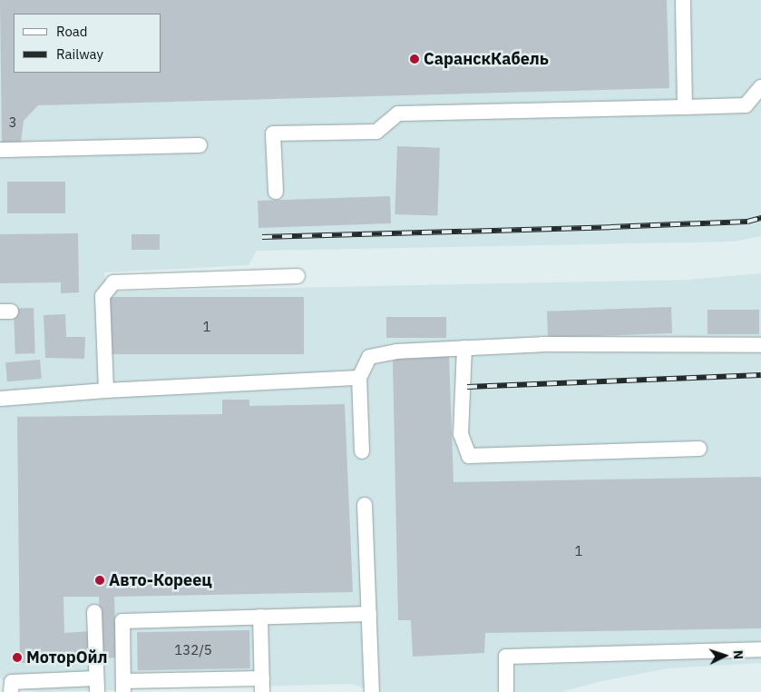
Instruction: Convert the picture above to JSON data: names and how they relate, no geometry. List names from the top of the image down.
{
  "places": ["СаранскКабель", "Авто-Кореец", "МоторОйл"],
  "house_numbers": [
    "3",
    "1",
    "1",
    "132/5"
  ],
  "legend": ["Road", "Railway"],
  "north": "right"
}
